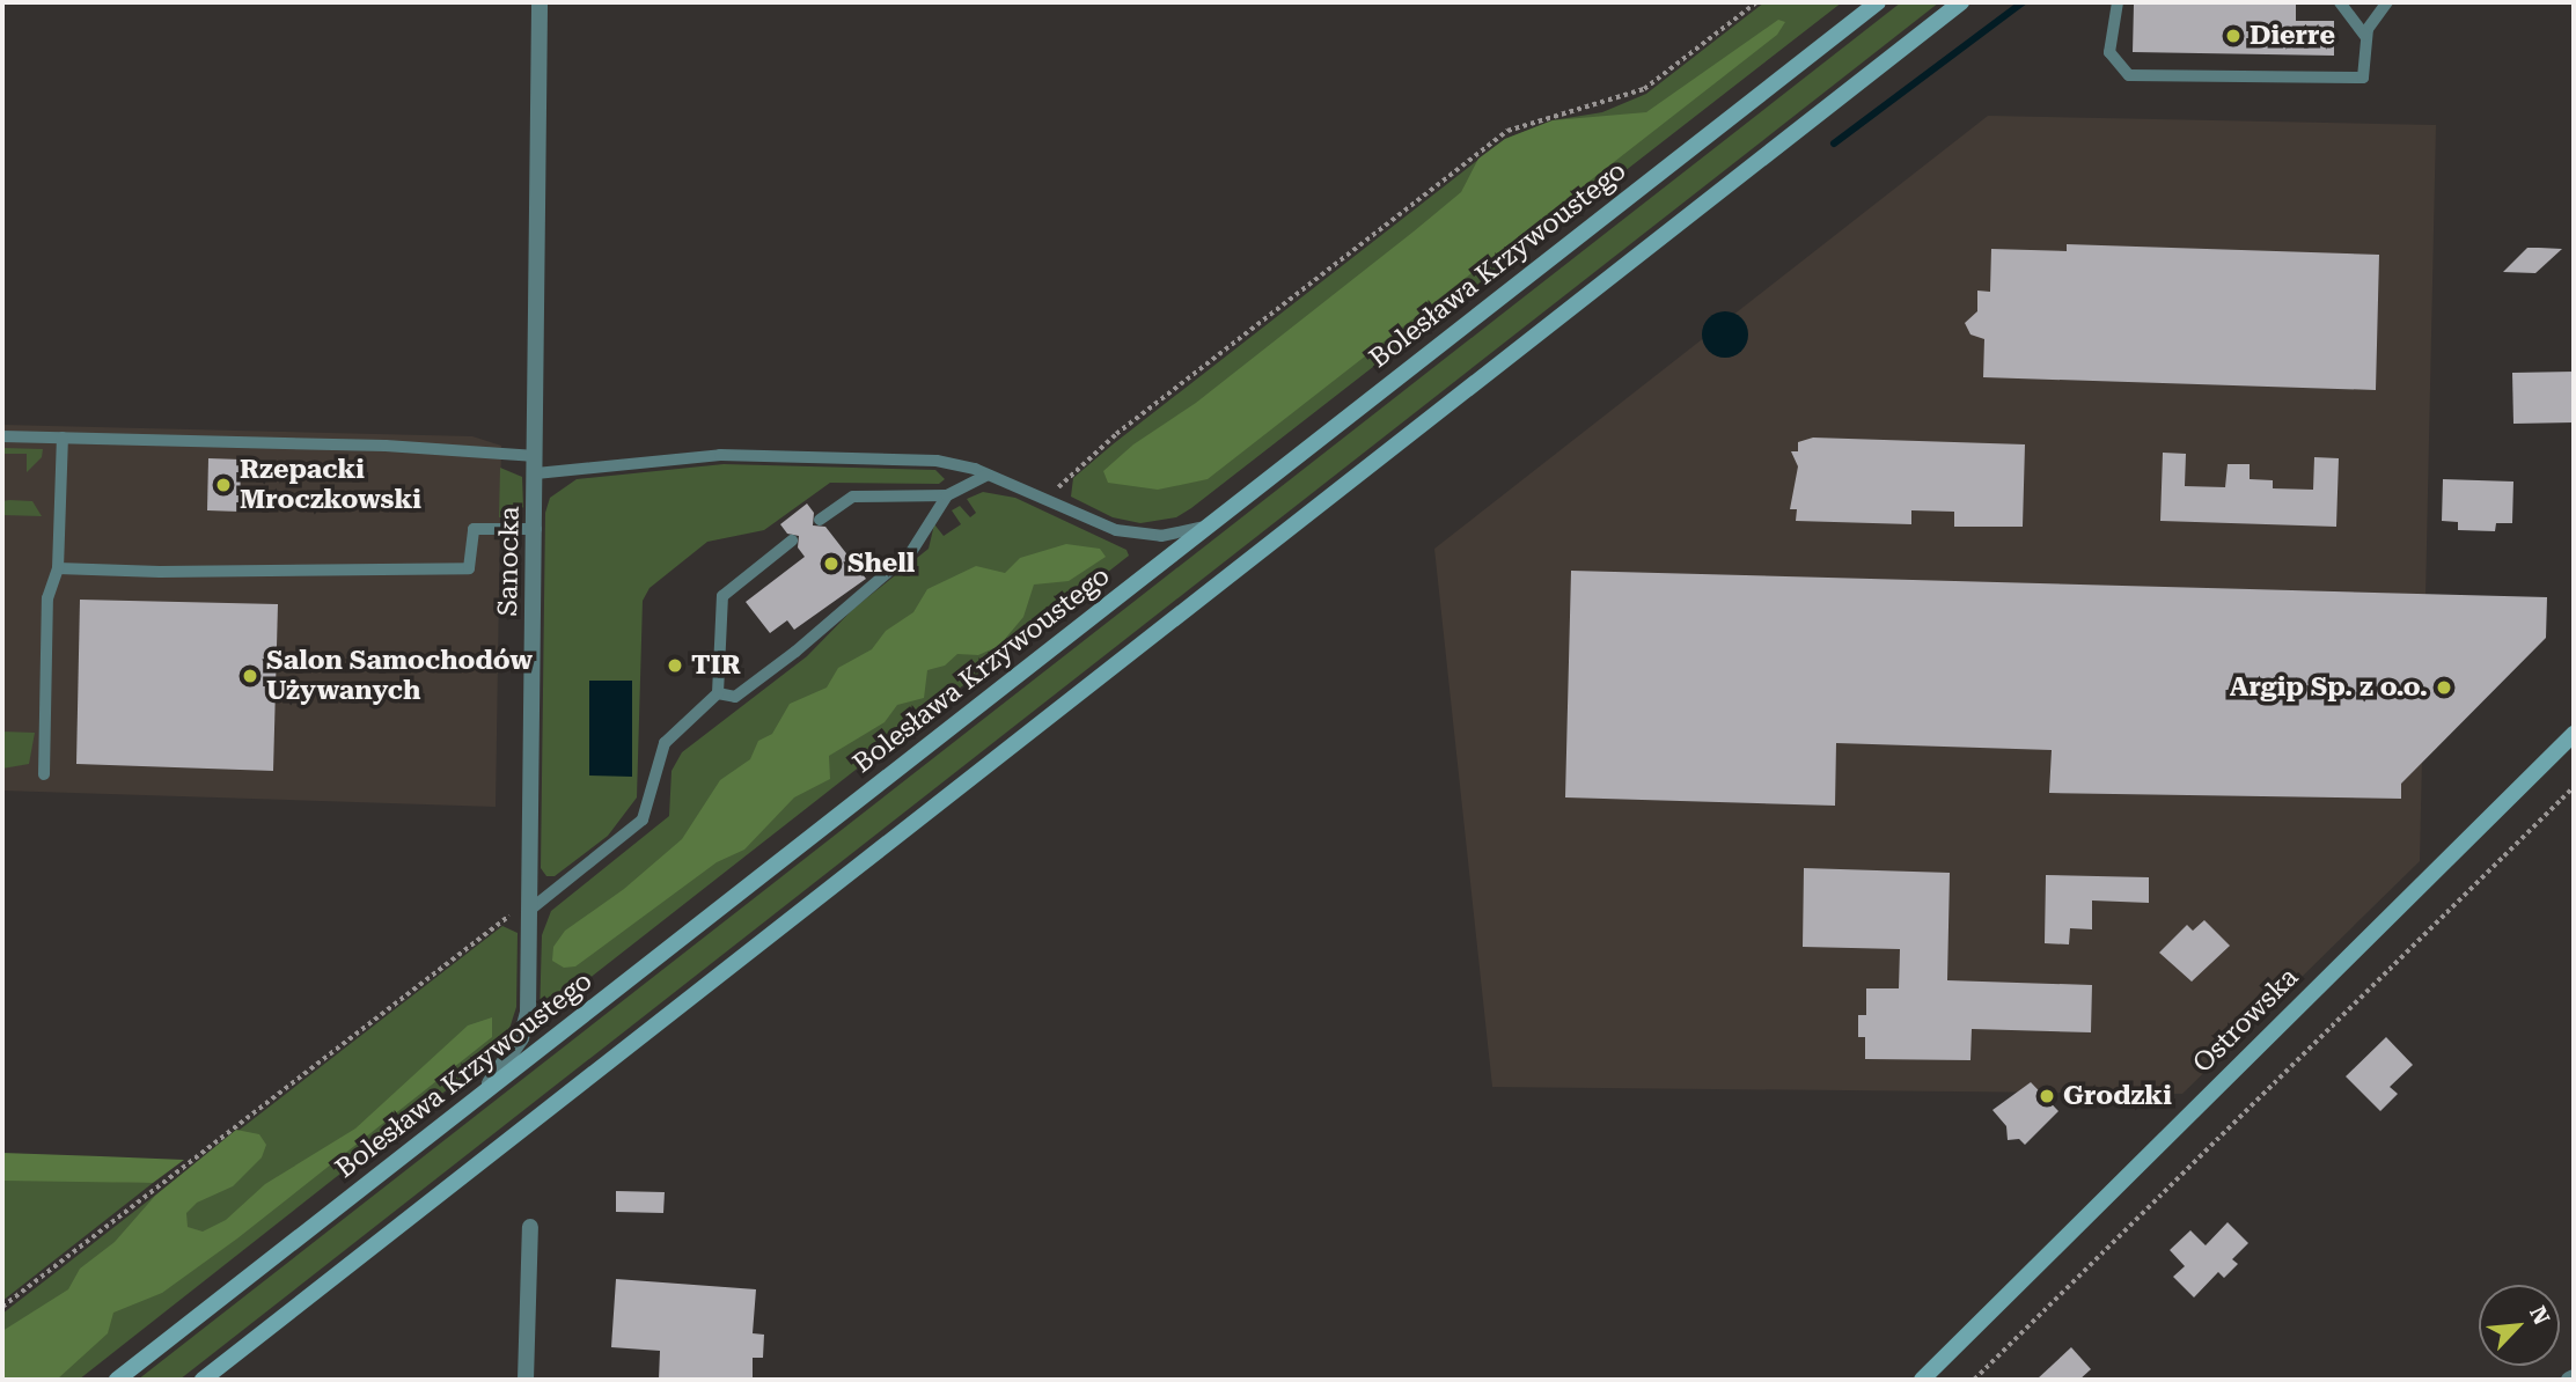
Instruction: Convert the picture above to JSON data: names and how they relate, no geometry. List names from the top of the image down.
{
  "streets": {
    "main road": ["Bolesława Krzywoustego", "Ostrowska"],
    "street": ["Sanocka"]
  },
  "crossings": [
    ["Bolesława Krzywoustego", "Sanocka"]
  ],
  "places": [
    "Dierre",
    "Rzepacki Mroczkowski",
    "Shell",
    "TIR",
    "Salon Samochodów Używanych",
    "Argip Sp. z o.o.",
    "Grodzki"
  ],
  "north": "top right"
}
